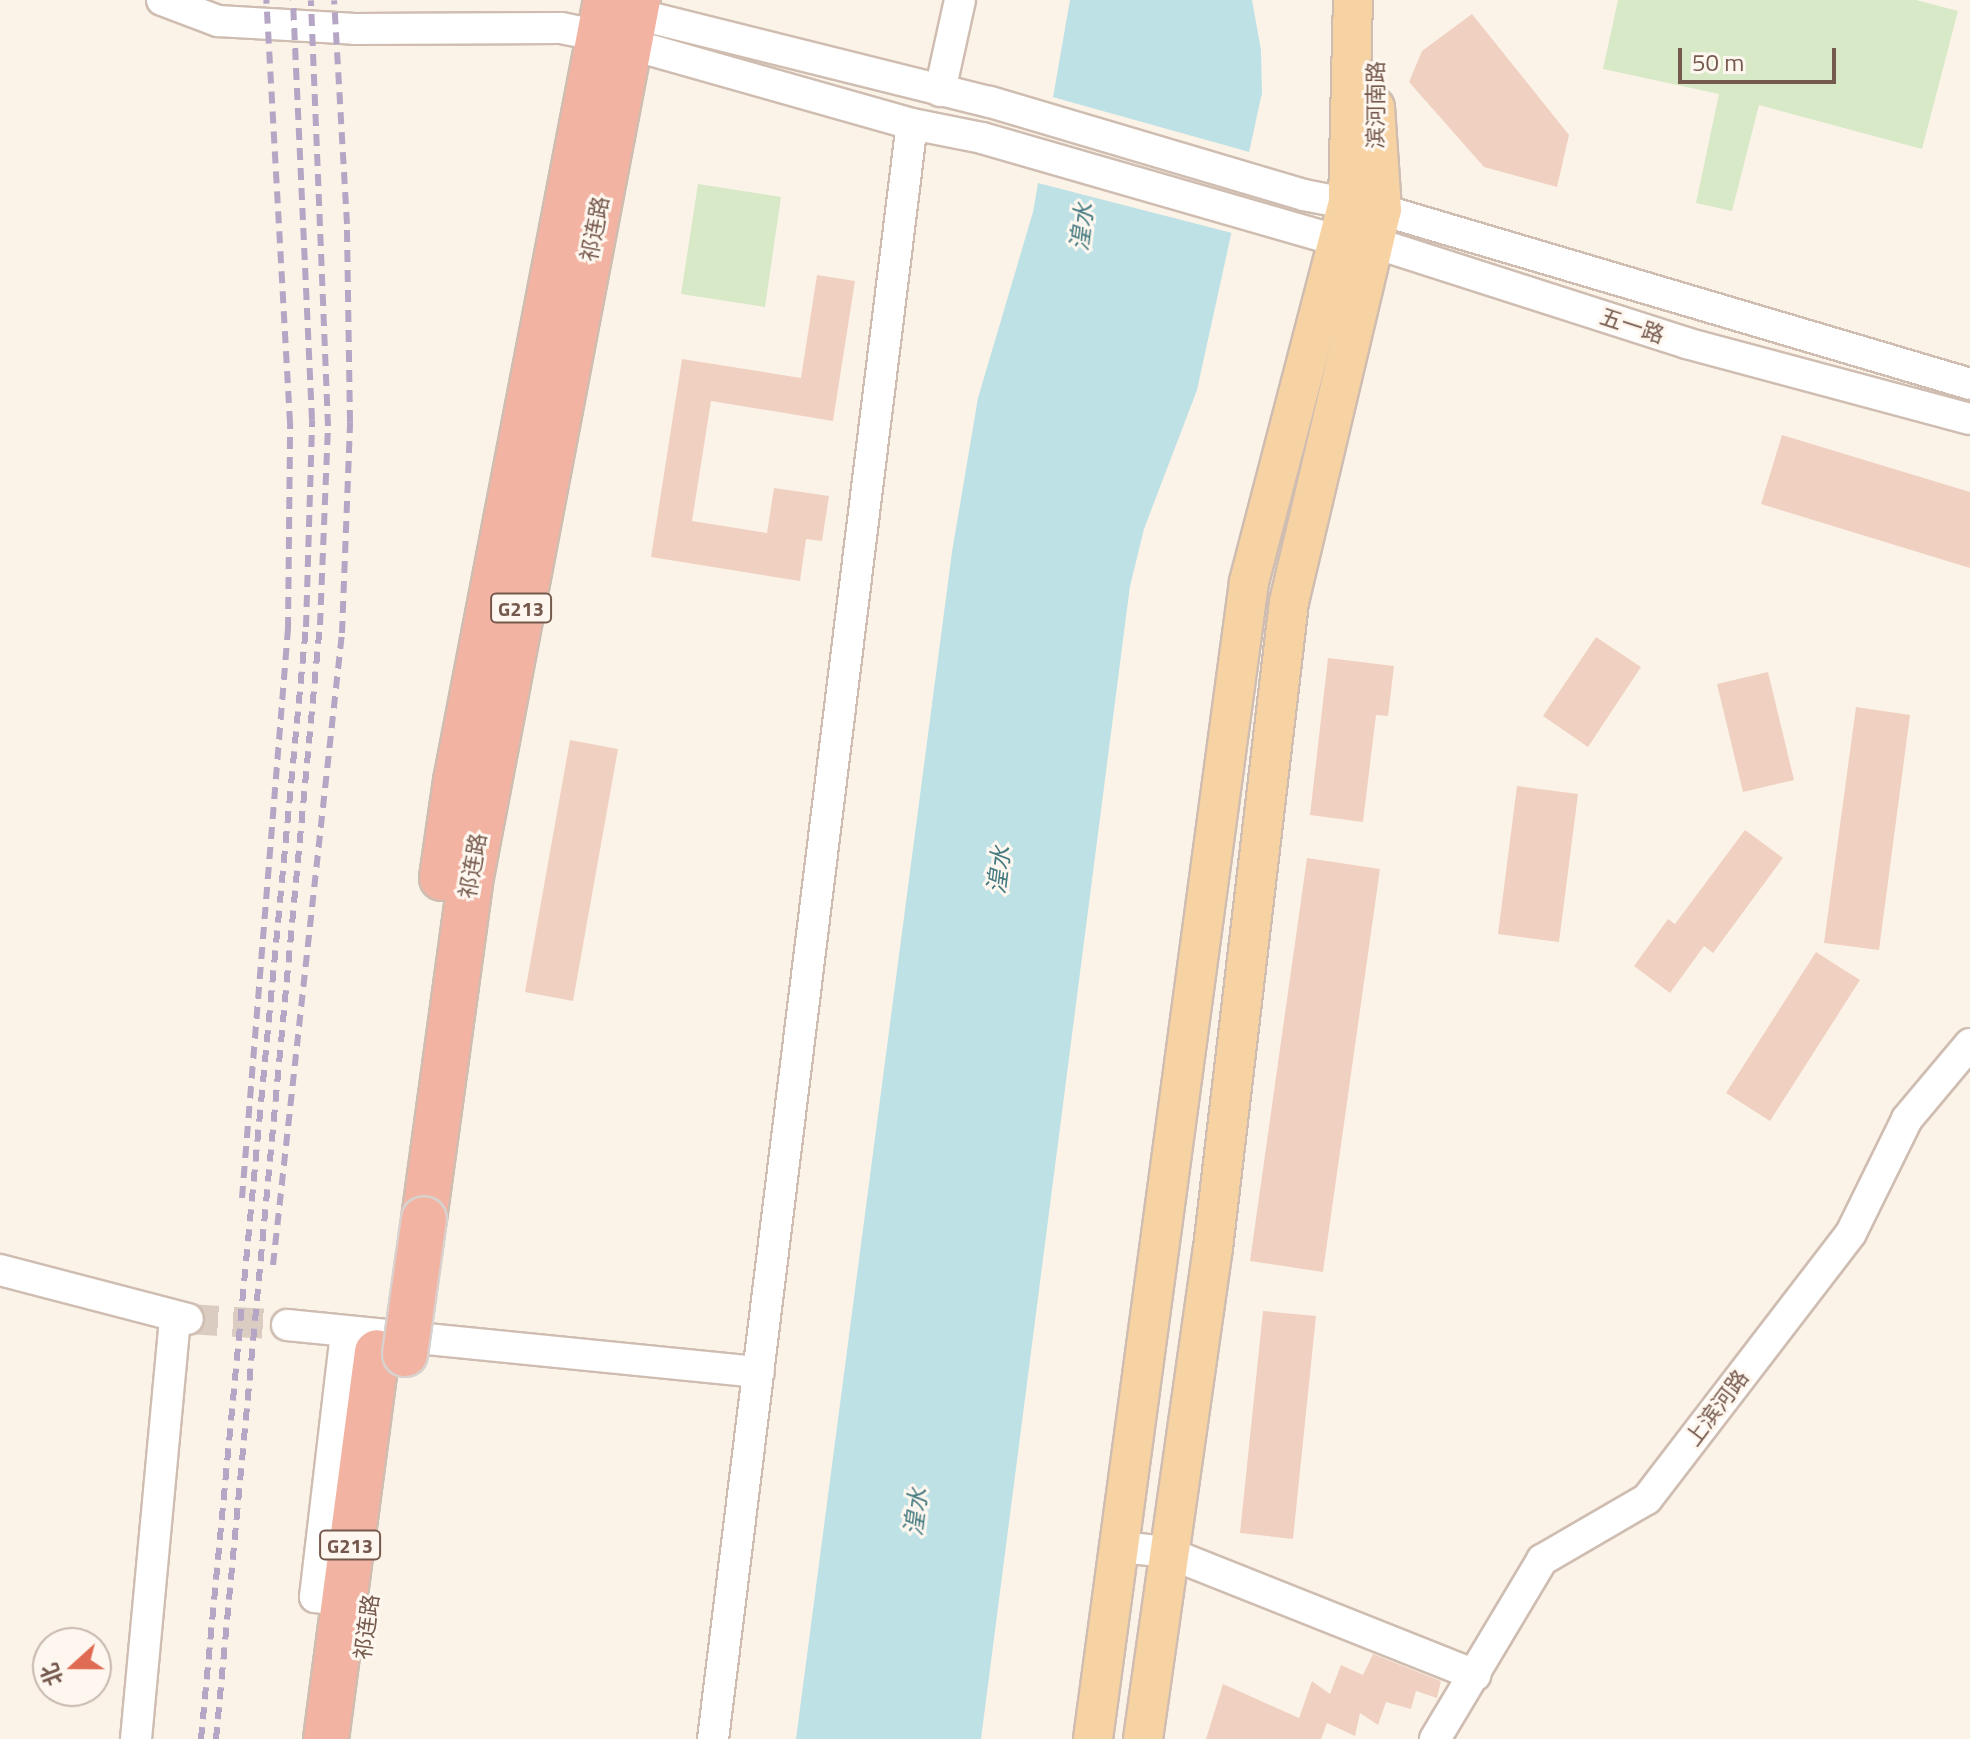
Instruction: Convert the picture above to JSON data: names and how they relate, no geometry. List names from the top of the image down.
{
  "streets": {
    "highway": ["祁连路", "G213"],
    "main road": ["滨河南路"],
    "street": ["五一路", "上滨河路"]
  },
  "crossings": [
    ["滨河南路", "五一路"],
    ["祁连路", "五一路"]
  ],
  "water": ["湟水"],
  "scale_bar": "50 m",
  "north": "left"
}
